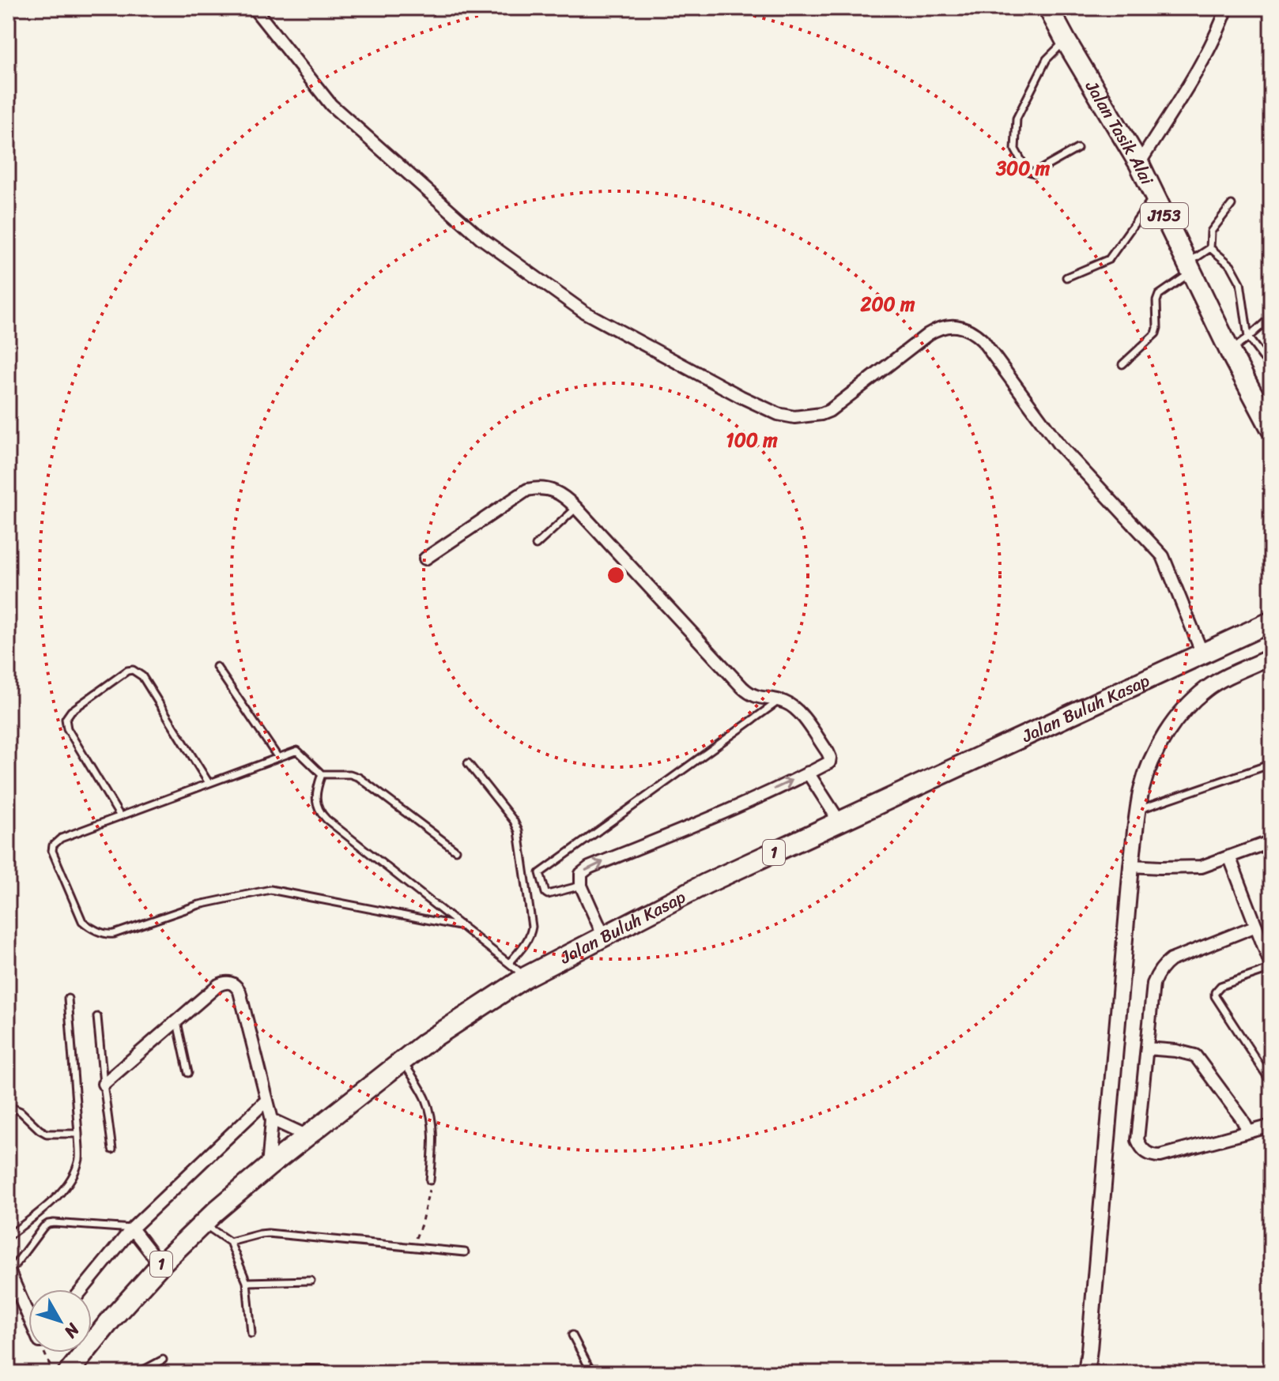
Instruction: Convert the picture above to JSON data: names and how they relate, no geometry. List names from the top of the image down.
{
  "streets": {
    "main road": [
      "Jalan Tasik Alai",
      "J153",
      "Jalan Buluh Kasap",
      "1"
    ]
  },
  "north": "bottom right",
  "rings": ["300 m", "200 m", "100 m"]
}
